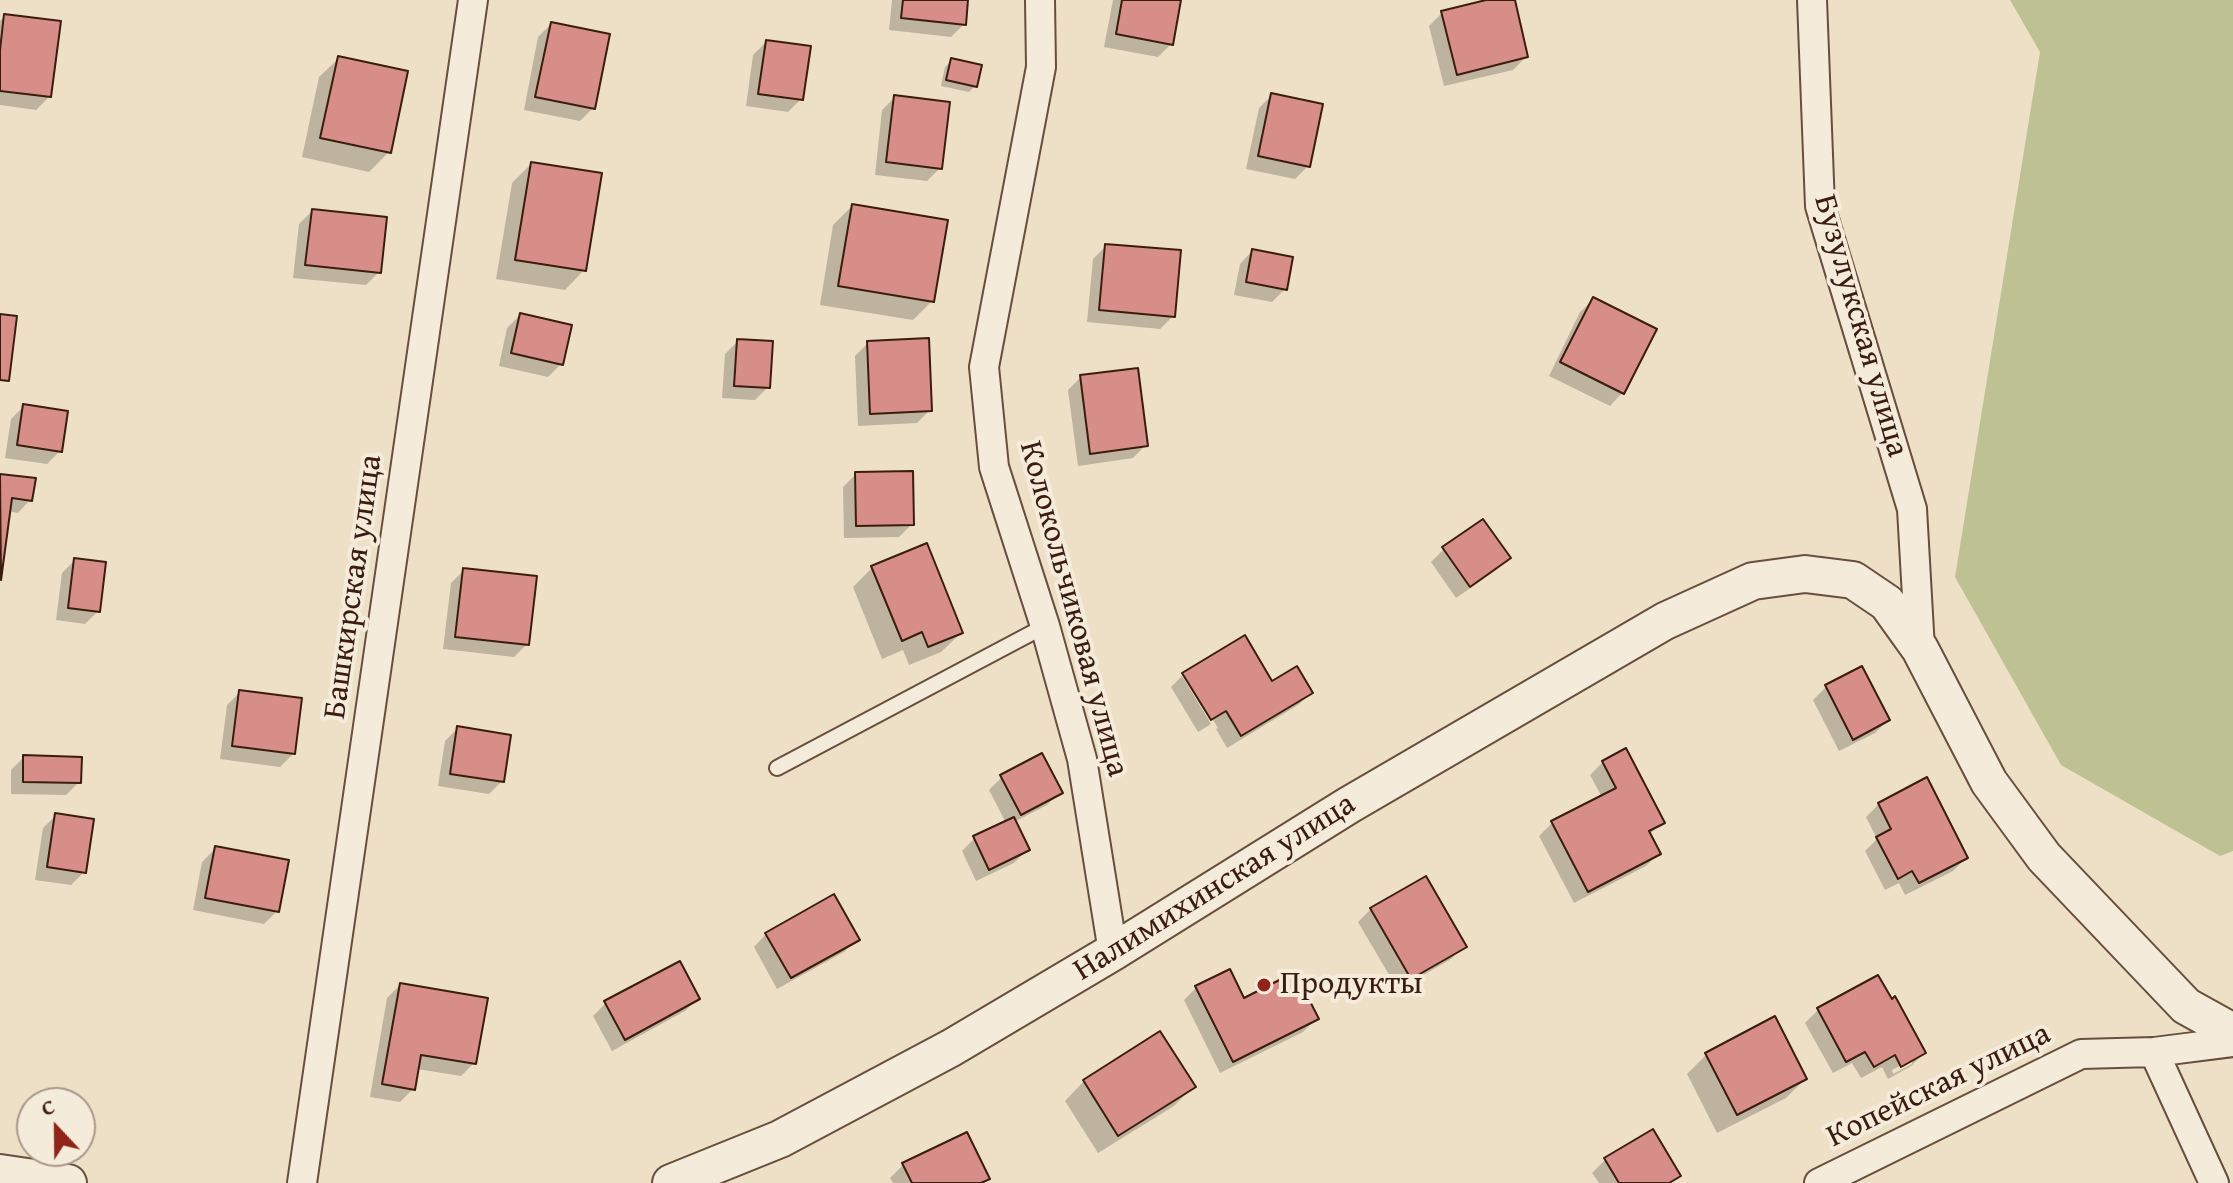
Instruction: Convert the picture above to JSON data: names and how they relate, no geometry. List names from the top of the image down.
{
  "streets": {
    "street": [
      "Бузулукская улица",
      "Башкирская улица",
      "Колокольчиковая улица",
      "Налимихинская улица",
      "Копейская улица"
    ]
  },
  "crossings": [
    ["Бузулукская улица", "Налимихинская улица"],
    ["Колокольчиковая улица", "Налимихинская улица"]
  ],
  "places": ["Продукты"],
  "north": "top"
}
